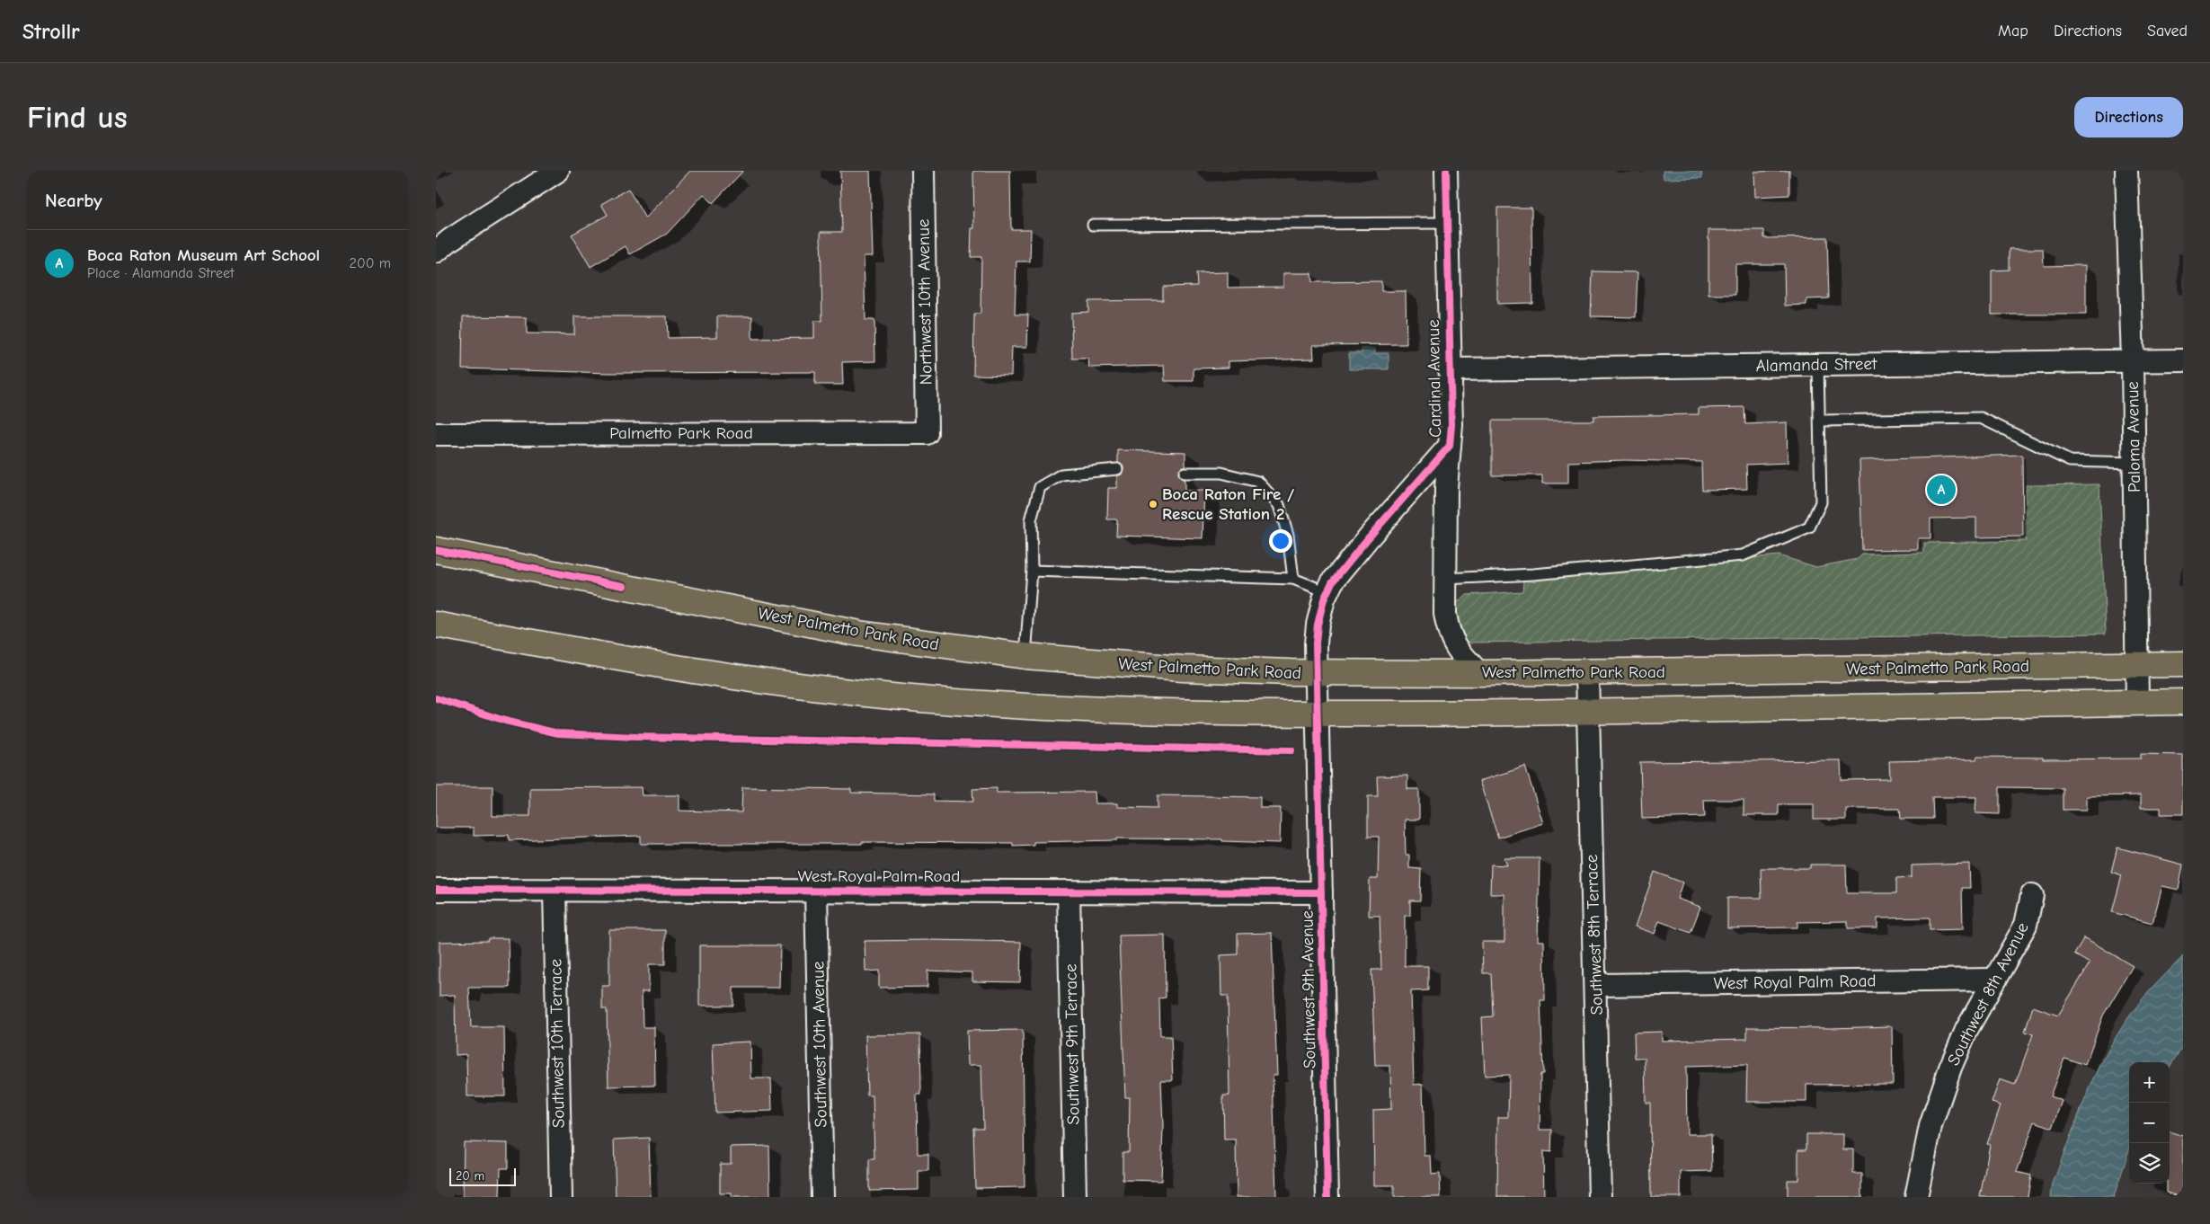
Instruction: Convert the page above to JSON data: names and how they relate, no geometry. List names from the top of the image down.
{
  "streets": {
    "main road": ["West Palmetto Park Road"],
    "street": [
      "Northwest 10th Avenue",
      "Alamanda Street",
      "Cardinal Avenue",
      "Palmetto Park Road",
      "Paloma Avenue",
      "West Royal Palm Road",
      "Southwest 8th Terrace",
      "Southwest 9th Avenue",
      "Southwest 8th Avenue",
      "Southwest 10th Terrace",
      "Southwest 10th Avenue",
      "Southwest 9th Terrace"
    ]
  },
  "crossings": [
    ["Northwest 10th Avenue", "Palmetto Park Road"],
    ["Alamanda Street", "Cardinal Avenue"],
    ["Alamanda Street", "Paloma Avenue"],
    ["Cardinal Avenue", "West Palmetto Park Road"],
    ["Cardinal Avenue", "Southwest 9th Avenue"],
    ["Paloma Avenue", "West Palmetto Park Road"],
    ["West Palmetto Park Road", "Southwest 8th Terrace"],
    ["West Palmetto Park Road", "Southwest 9th Avenue"],
    ["West Royal Palm Road", "Southwest 8th Terrace"],
    ["West Royal Palm Road", "Southwest 9th Avenue"],
    ["West Royal Palm Road", "Southwest 8th Avenue"],
    ["West Royal Palm Road", "Southwest 10th Terrace"],
    ["West Royal Palm Road", "Southwest 10th Avenue"],
    ["West Royal Palm Road", "Southwest 9th Terrace"]
  ],
  "places": ["Boca Raton Fire / Rescue Station 2"],
  "scale_bar": "20 m",
  "page": {
    "header": "Strollr",
    "nav": ["Map", "Directions", "Saved"],
    "buttons": "Directions",
    "title": "Find us",
    "heading": "Nearby",
    "list": [
      {
        "mark": "A",
        "name": "Boca Raton Museum Art School",
        "note": "Place · Alamanda Street",
        "value": "200 m"
      }
    ],
    "pins": "A",
    "map_buttons": ["+", "−"],
    "scale": "20 m"
  }
}
